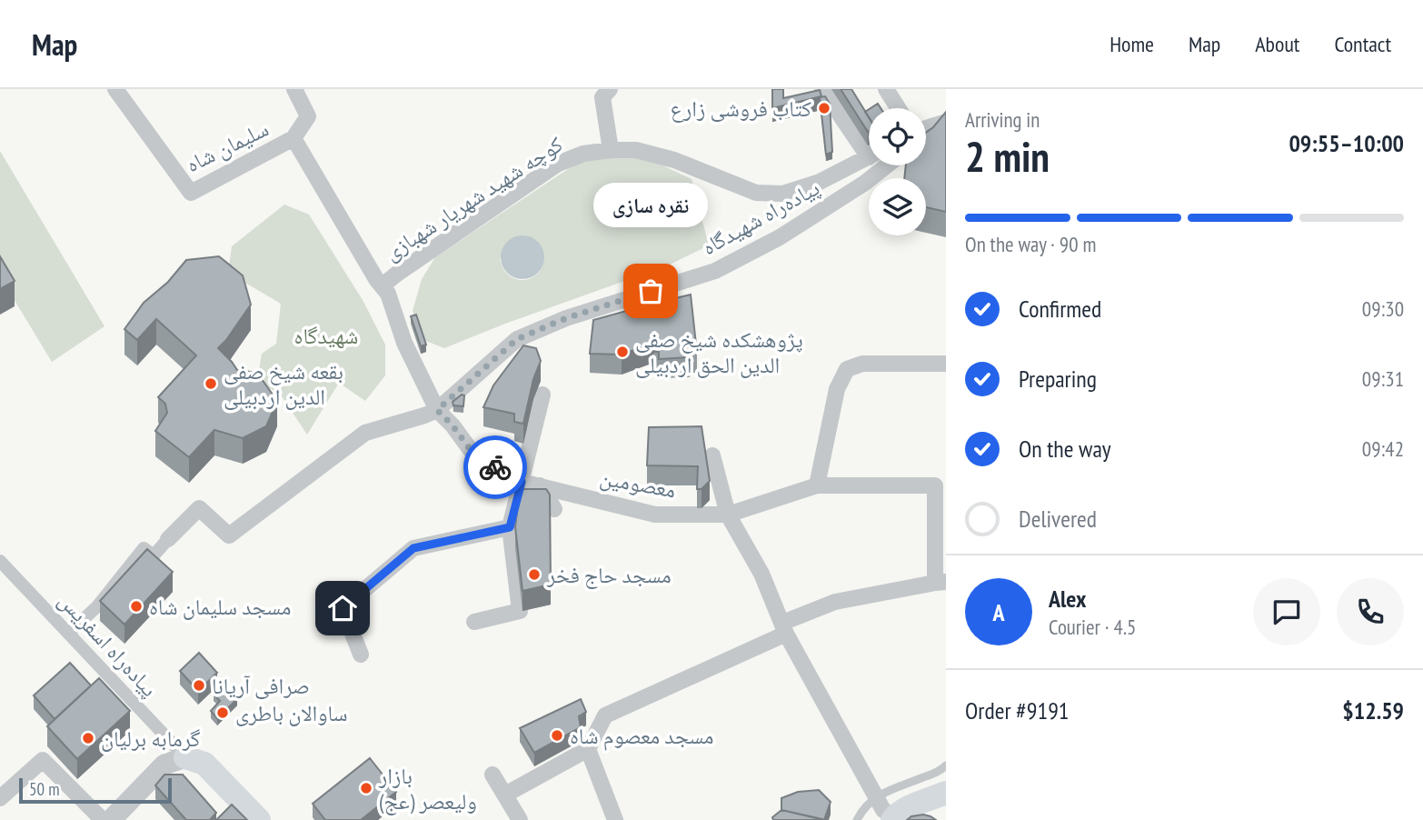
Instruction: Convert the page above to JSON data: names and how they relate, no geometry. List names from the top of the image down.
{
  "streets": {
    "street": [
      "سلیمان شاه",
      "کوچه شهید شهریار شهبازی",
      "پیاده‌راه شهیدگاه",
      "معصومین",
      "پیاده‌راه اسفریس"
    ]
  },
  "crossings": [
    ["سلیمان شاه", "کوچه شهید شهریار شهبازی"],
    ["سلیمان شاه", "پیاده‌راه شهیدگاه"],
    ["سلیمان شاه", "معصومین"],
    ["پیاده‌راه شهیدگاه", "معصومین"]
  ],
  "parks": ["شهیدگاه"],
  "places": [
    "کتاب فروشی زارع",
    "نقره سازی",
    "پژوهشکده شیخ صفی الدین الحق اردبیلی",
    "بقعه شیخ صفی الدین اردبیلی",
    "مسجد حاج فخر",
    "مسجد سلیمان شاه",
    "صرافی آریانا",
    "ساوالان باطری",
    "مسجد معصوم شاه",
    "گرمابه برلیان",
    "بازار ولیعصر (عج)"
  ],
  "scale_bar": "50 m",
  "page": {
    "header": "Map",
    "nav": [
      "Home",
      "Map",
      "About",
      "Contact"
    ],
    "heading": ["2 min", "Arriving in", "09:55–10:00"],
    "panel": [
      "Alex",
      "Courier · 4.5",
      "Order #9191",
      "$12.59"
    ],
    "bubble": "نقره سازی",
    "bar": "On the way · 90 m",
    "list": [
      ["Confirmed", "09:30"],
      ["Preparing", "09:31"],
      ["On the way", "09:42"],
      "Delivered"
    ],
    "round": "A",
    "scale": "50 m"
  }
}
